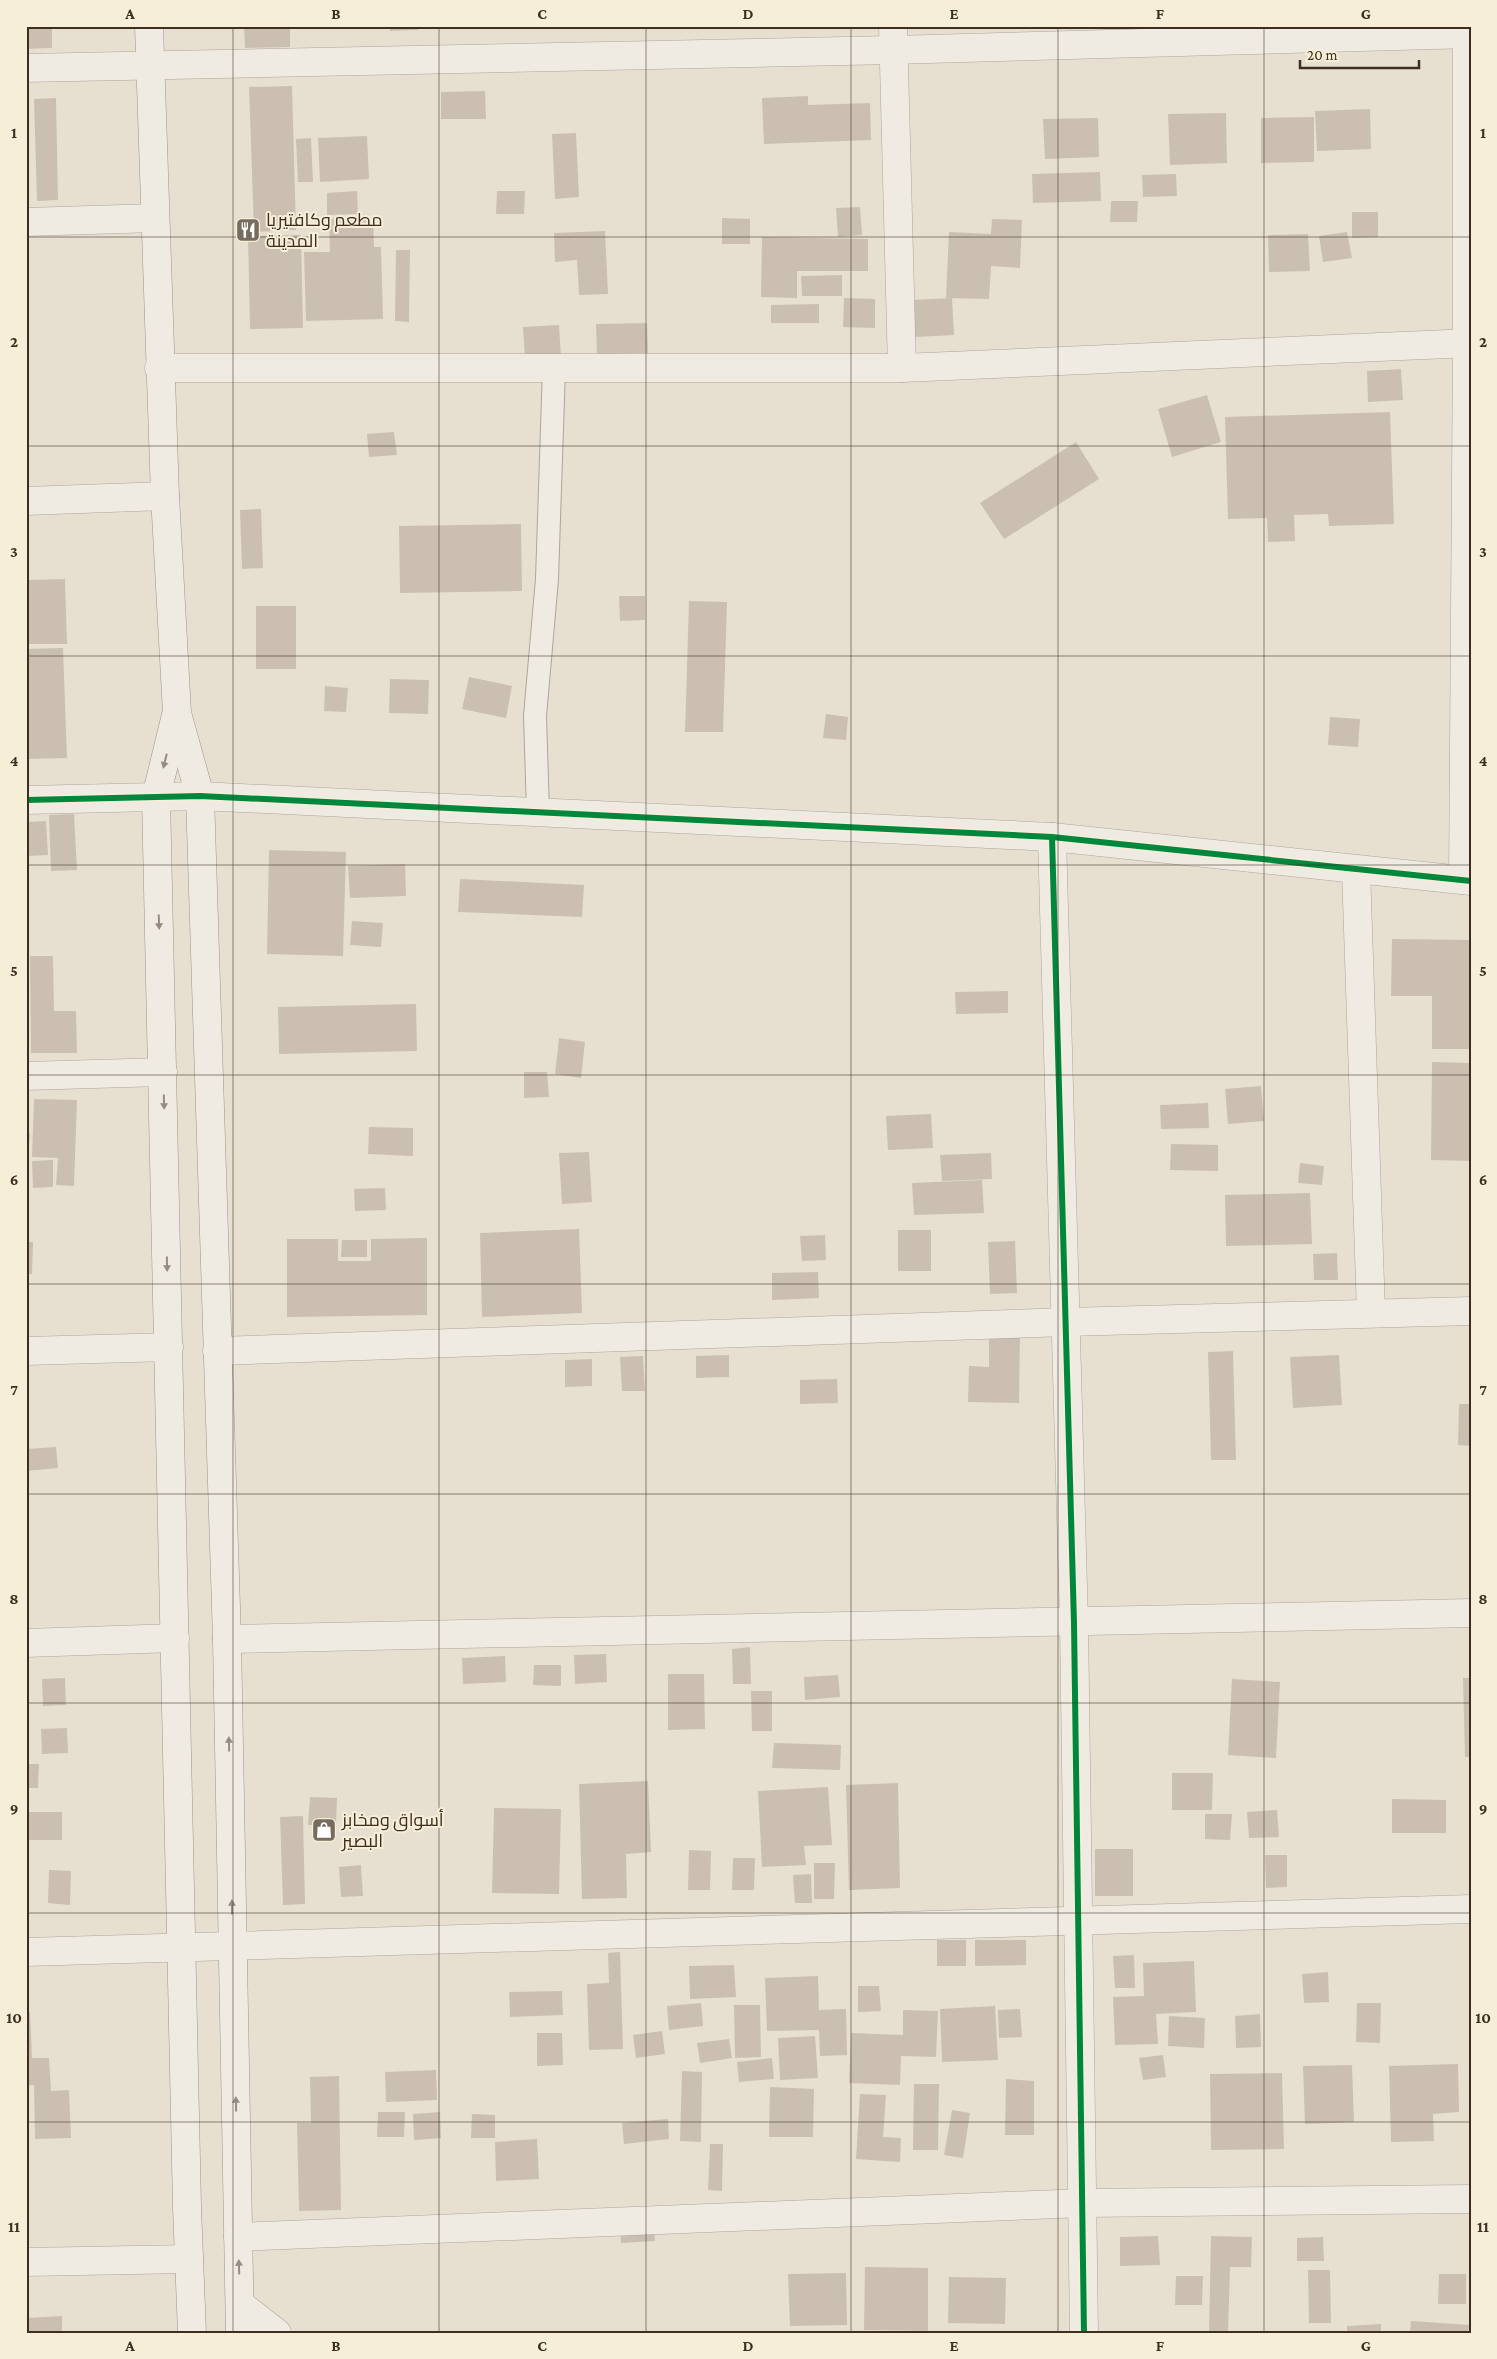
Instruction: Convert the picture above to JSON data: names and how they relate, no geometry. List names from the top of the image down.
{
  "places": {
    "restaurant": ["مطعم وكافتيريا المدينة"],
    "shop": ["أسواق ومخابز البصير"]
  },
  "scale_bar": "20 m",
  "grid": {
    "columns": [
      "A",
      "B",
      "C",
      "D",
      "E",
      "F",
      "G"
    ],
    "rows": [
      "1",
      "2",
      "3",
      "4",
      "5",
      "6",
      "7",
      "8",
      "9",
      "10",
      "11"
    ]
  }
}
